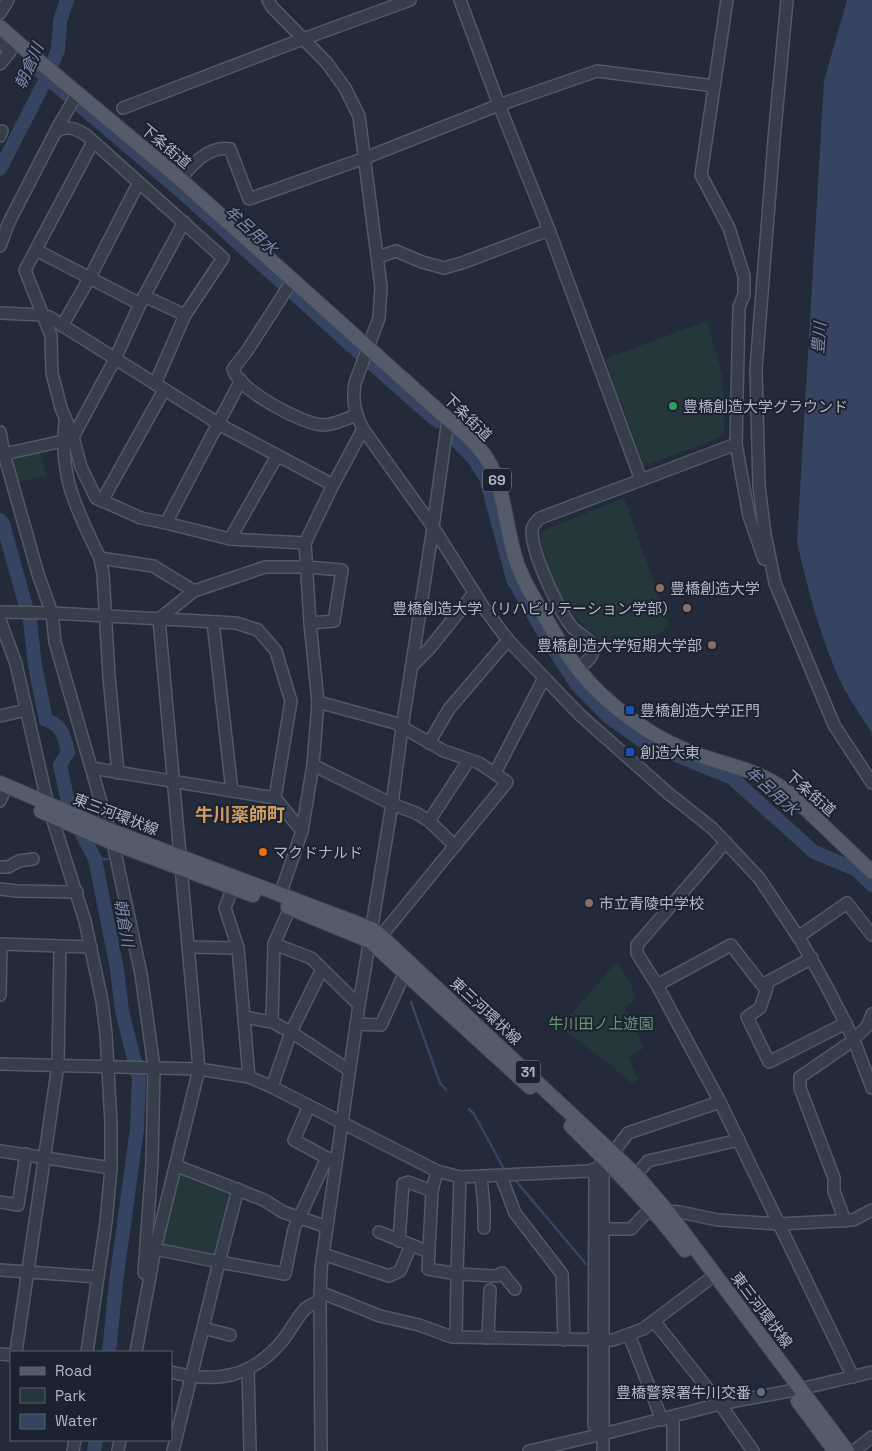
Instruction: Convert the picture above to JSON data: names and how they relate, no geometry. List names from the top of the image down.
{
  "streets": {
    "main road": [
      "下条街道",
      "69",
      "東三河環状線",
      "31"
    ]
  },
  "districts": ["牛川薬師町"],
  "water": ["朝倉川", "牟呂用水", "豊川"],
  "parks": ["牛川田ノ上遊園"],
  "places": {
    "other": [
      "豊橋創造大学グラウンド",
      "豊橋創造大学",
      "豊橋創造大学（リハビリテーション学部）",
      "豊橋創造大学短期大学部",
      "マクドナルド",
      "市立青陵中学校",
      "豊橋警察署牛川交番"
    ],
    "transit": ["豊橋創造大学正門", "創造大東"]
  },
  "legend": ["Road", "Park", "Water"]
}
